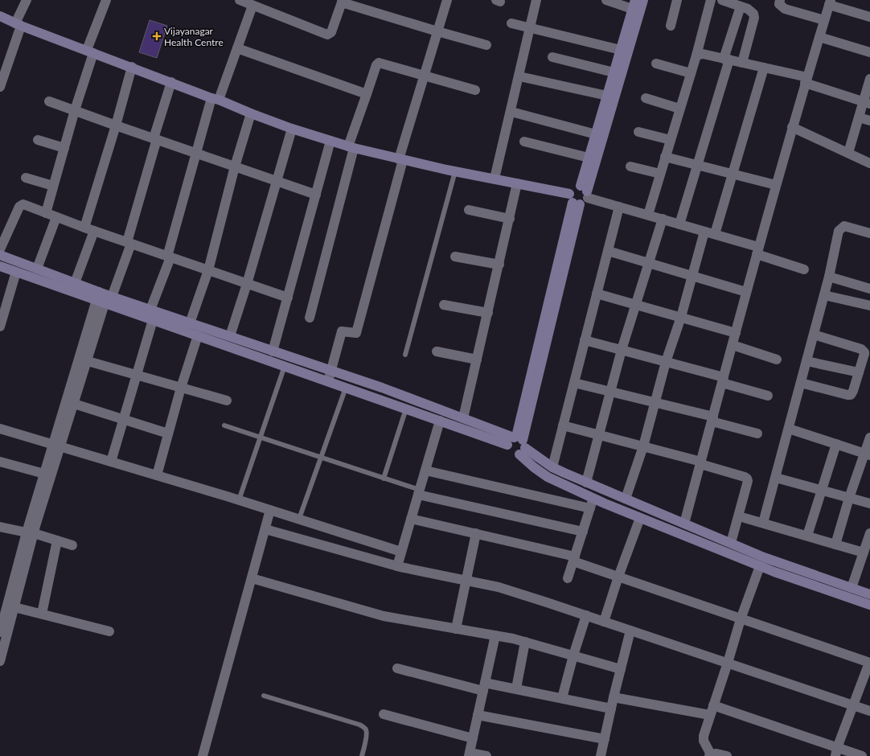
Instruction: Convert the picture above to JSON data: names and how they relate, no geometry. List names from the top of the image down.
{
  "places": {
    "health": ["Vijayanagar Health Centre"]
  }
}
